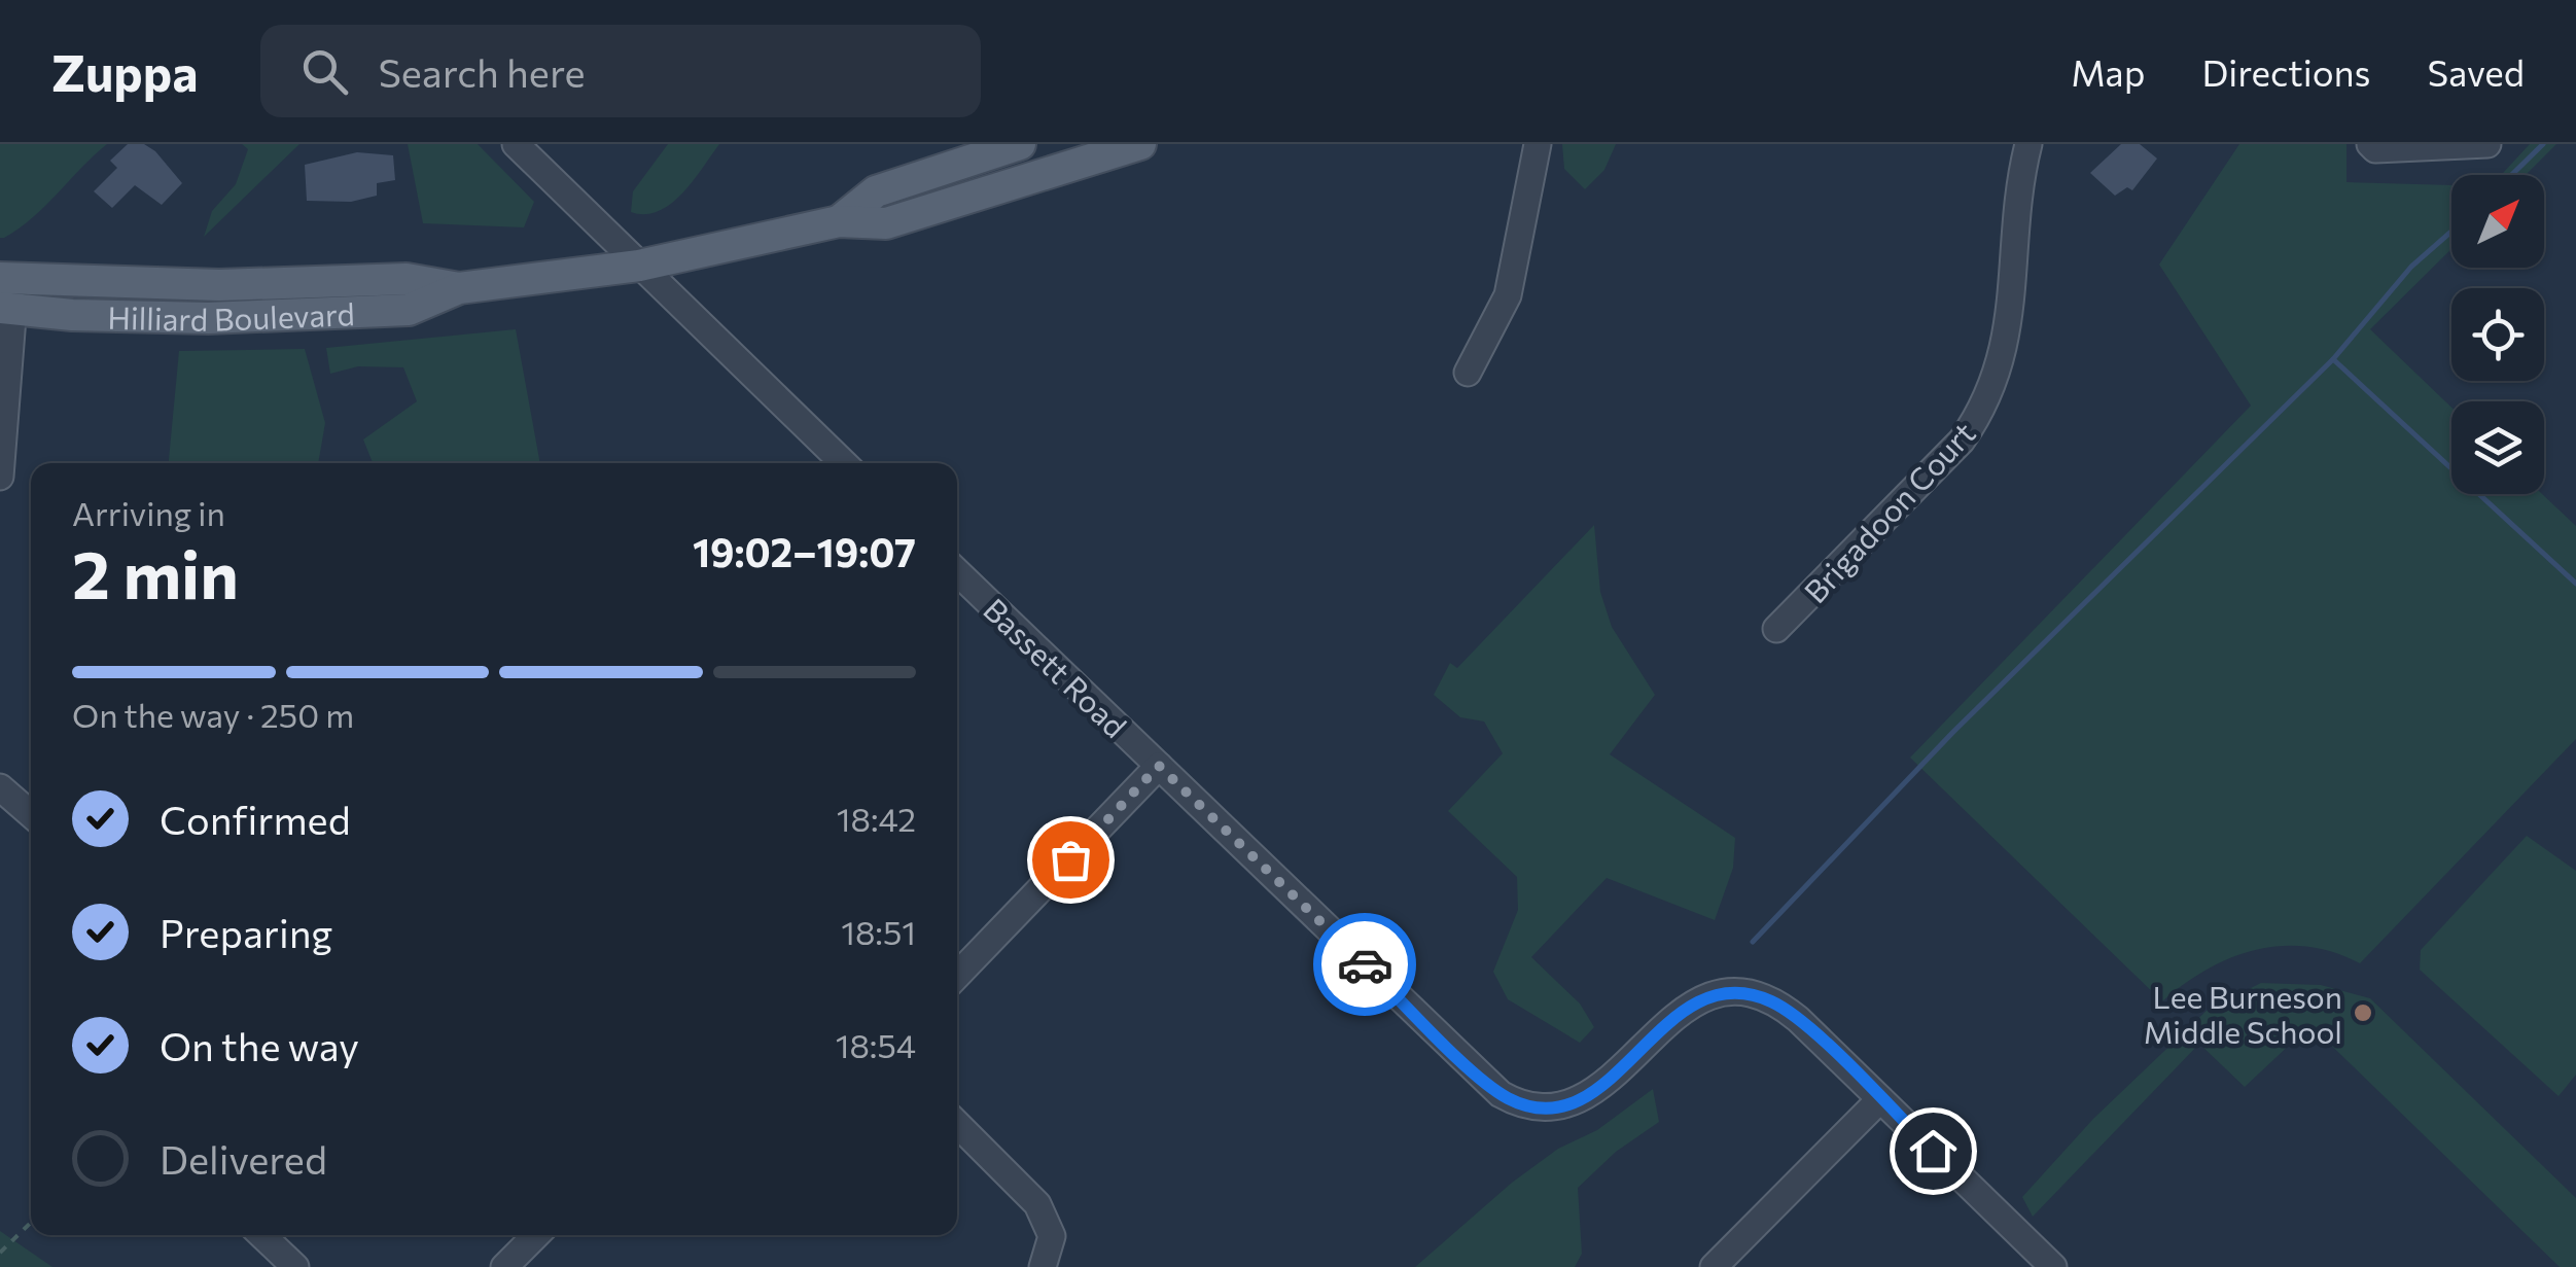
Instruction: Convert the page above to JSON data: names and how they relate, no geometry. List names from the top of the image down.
{
  "streets": {
    "main road": ["Hilliard Boulevard"],
    "street": ["Brigadoon Court", "Bassett Road"]
  },
  "places": ["Lee Burneson Middle School"],
  "north": "top right",
  "page": {
    "header": "Zuppa",
    "search": "Search here",
    "nav": ["Map", "Directions", "Saved"],
    "heading": ["2 min", "Arriving in", "19:02–19:07"],
    "bar": "On the way · 250 m",
    "list": [
      ["Confirmed", "18:42"],
      ["Preparing", "18:51"],
      ["On the way", "18:54"],
      "Delivered"
    ]
  }
}
